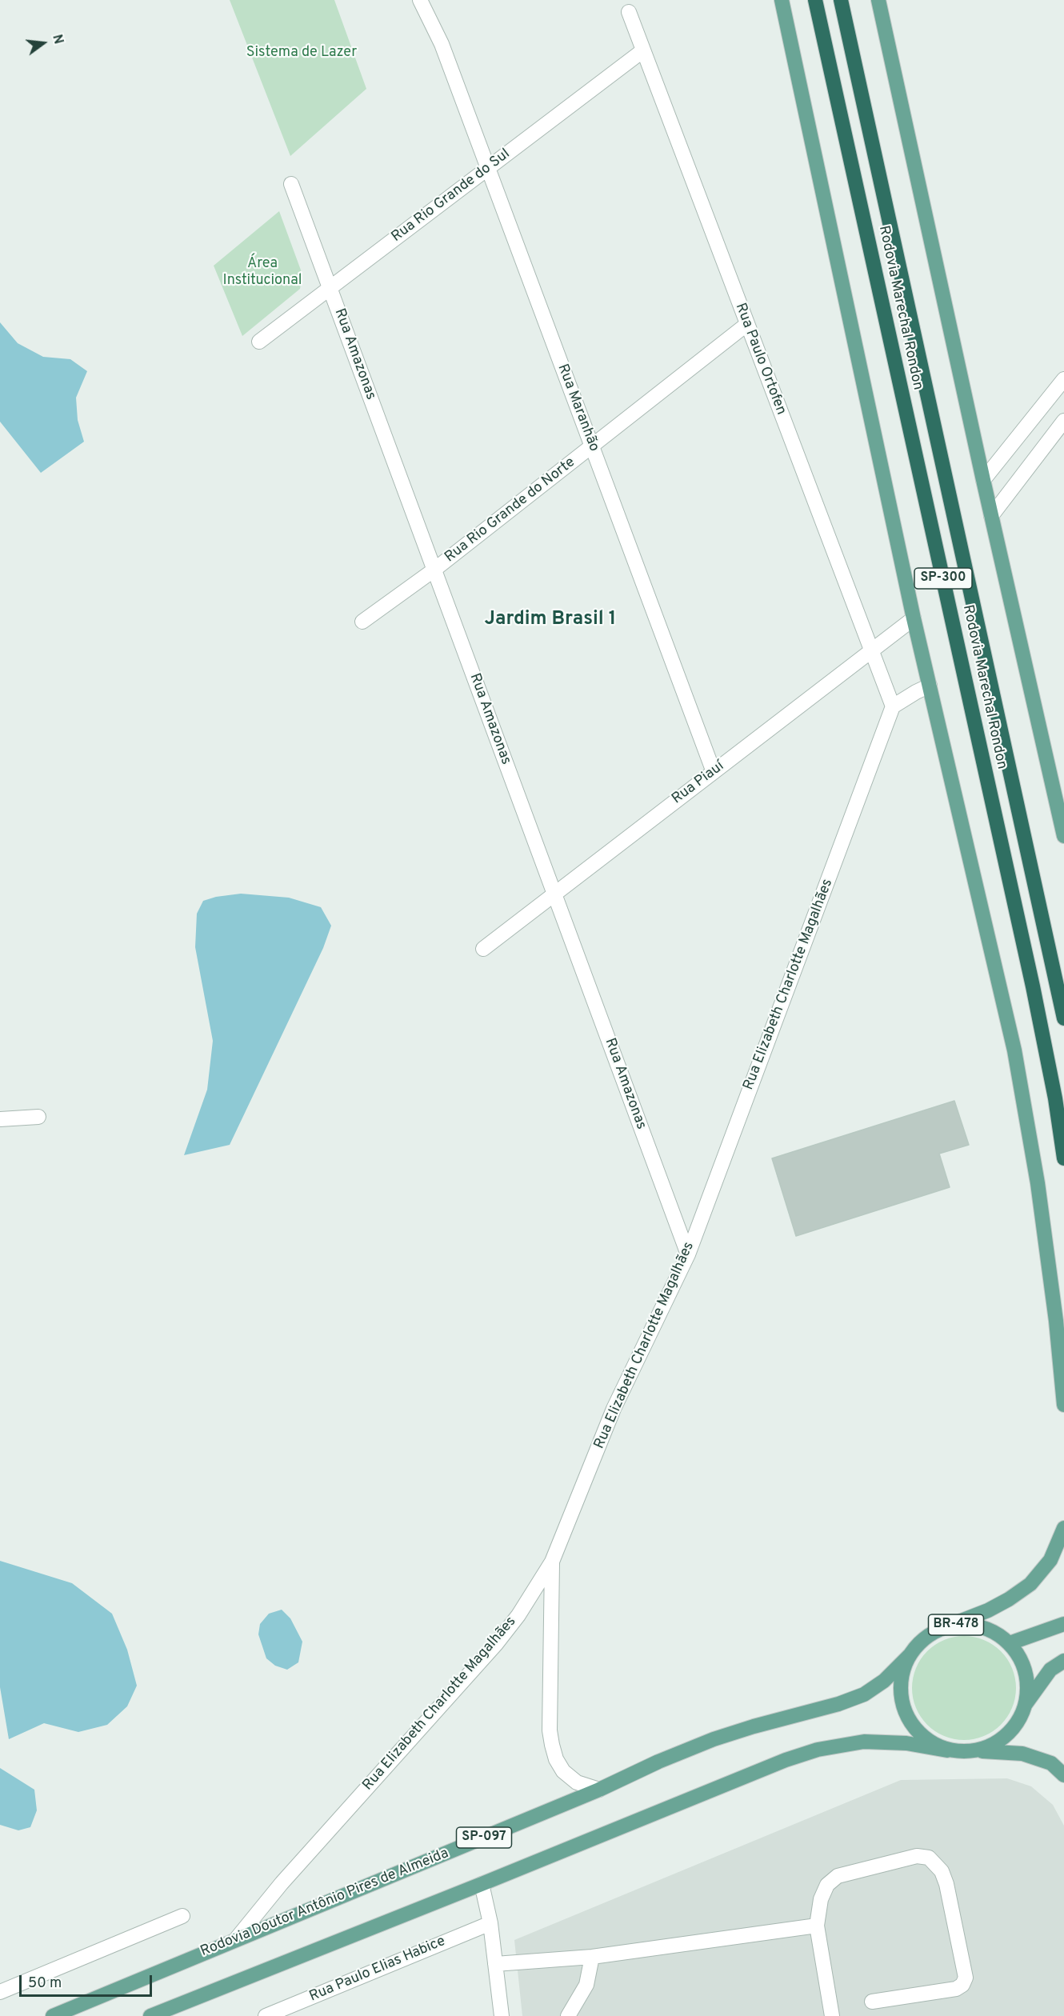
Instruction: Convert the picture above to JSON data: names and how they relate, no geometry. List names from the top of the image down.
{
  "streets": {
    "highway": ["Rodovia Marechal Rondon", "SP-300"],
    "main road": ["BR-478", "SP-097", "Rodovia Doutor Antônio Pires de Almeida"],
    "street": [
      "Rua Rio Grande do Sul",
      "Rua Amazonas",
      "Rua Paulo Ortofen",
      "Rua Maranhão",
      "Rua Rio Grande do Norte",
      "Rua Piauí",
      "Rua Elizabeth Charlotte Magalhães",
      "Rua Paulo Elias Habice"
    ]
  },
  "crossings": [
    ["Rua Rio Grande do Sul", "Rua Amazonas"],
    ["Rua Rio Grande do Sul", "Rua Paulo Ortofen"],
    ["Rua Rio Grande do Sul", "Rua Maranhão"],
    ["Rua Amazonas", "Rua Rio Grande do Norte"],
    ["Rua Amazonas", "Rua Piauí"],
    ["Rua Amazonas", "Rua Elizabeth Charlotte Magalhães"],
    ["Rua Paulo Ortofen", "Rua Rio Grande do Norte"],
    ["Rua Paulo Ortofen", "Rua Piauí"],
    ["Rua Paulo Ortofen", "Rua Elizabeth Charlotte Magalhães"],
    ["Rua Maranhão", "Rua Rio Grande do Norte"],
    ["Rua Maranhão", "Rua Piauí"],
    ["Rua Elizabeth Charlotte Magalhães", "Rodovia Doutor Antônio Pires de Almeida"],
    ["BR-478", "Rodovia Doutor Antônio Pires de Almeida"]
  ],
  "districts": ["Jardim Brasil 1"],
  "parks": ["Sistema de Lazer", "Área Institucional"],
  "scale_bar": "50 m",
  "north": "right"
}
